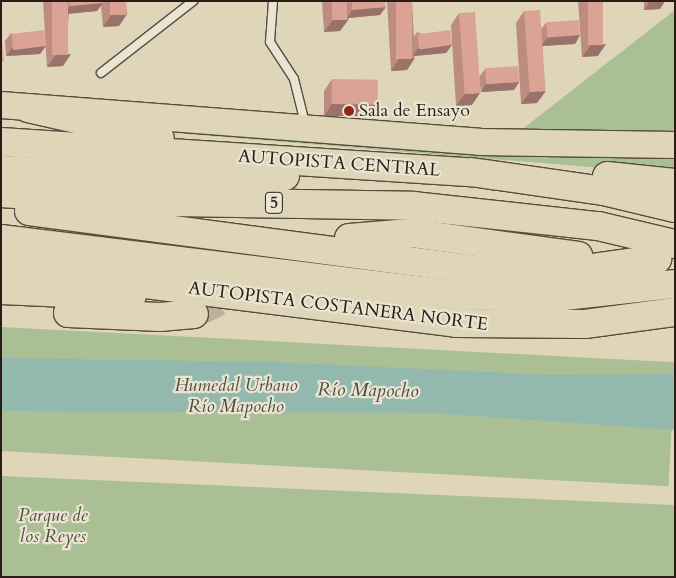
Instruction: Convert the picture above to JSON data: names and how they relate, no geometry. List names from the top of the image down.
{
  "streets": {
    "highway": ["AUTOPISTA CENTRAL", "5", "AUTOPISTA COSTANERA NORTE"]
  },
  "water": ["Río Mapocho"],
  "parks": ["Humedal Urbano Río Mapocho", "Parque de los Reyes"],
  "places": ["Sala de Ensayo"]
}
